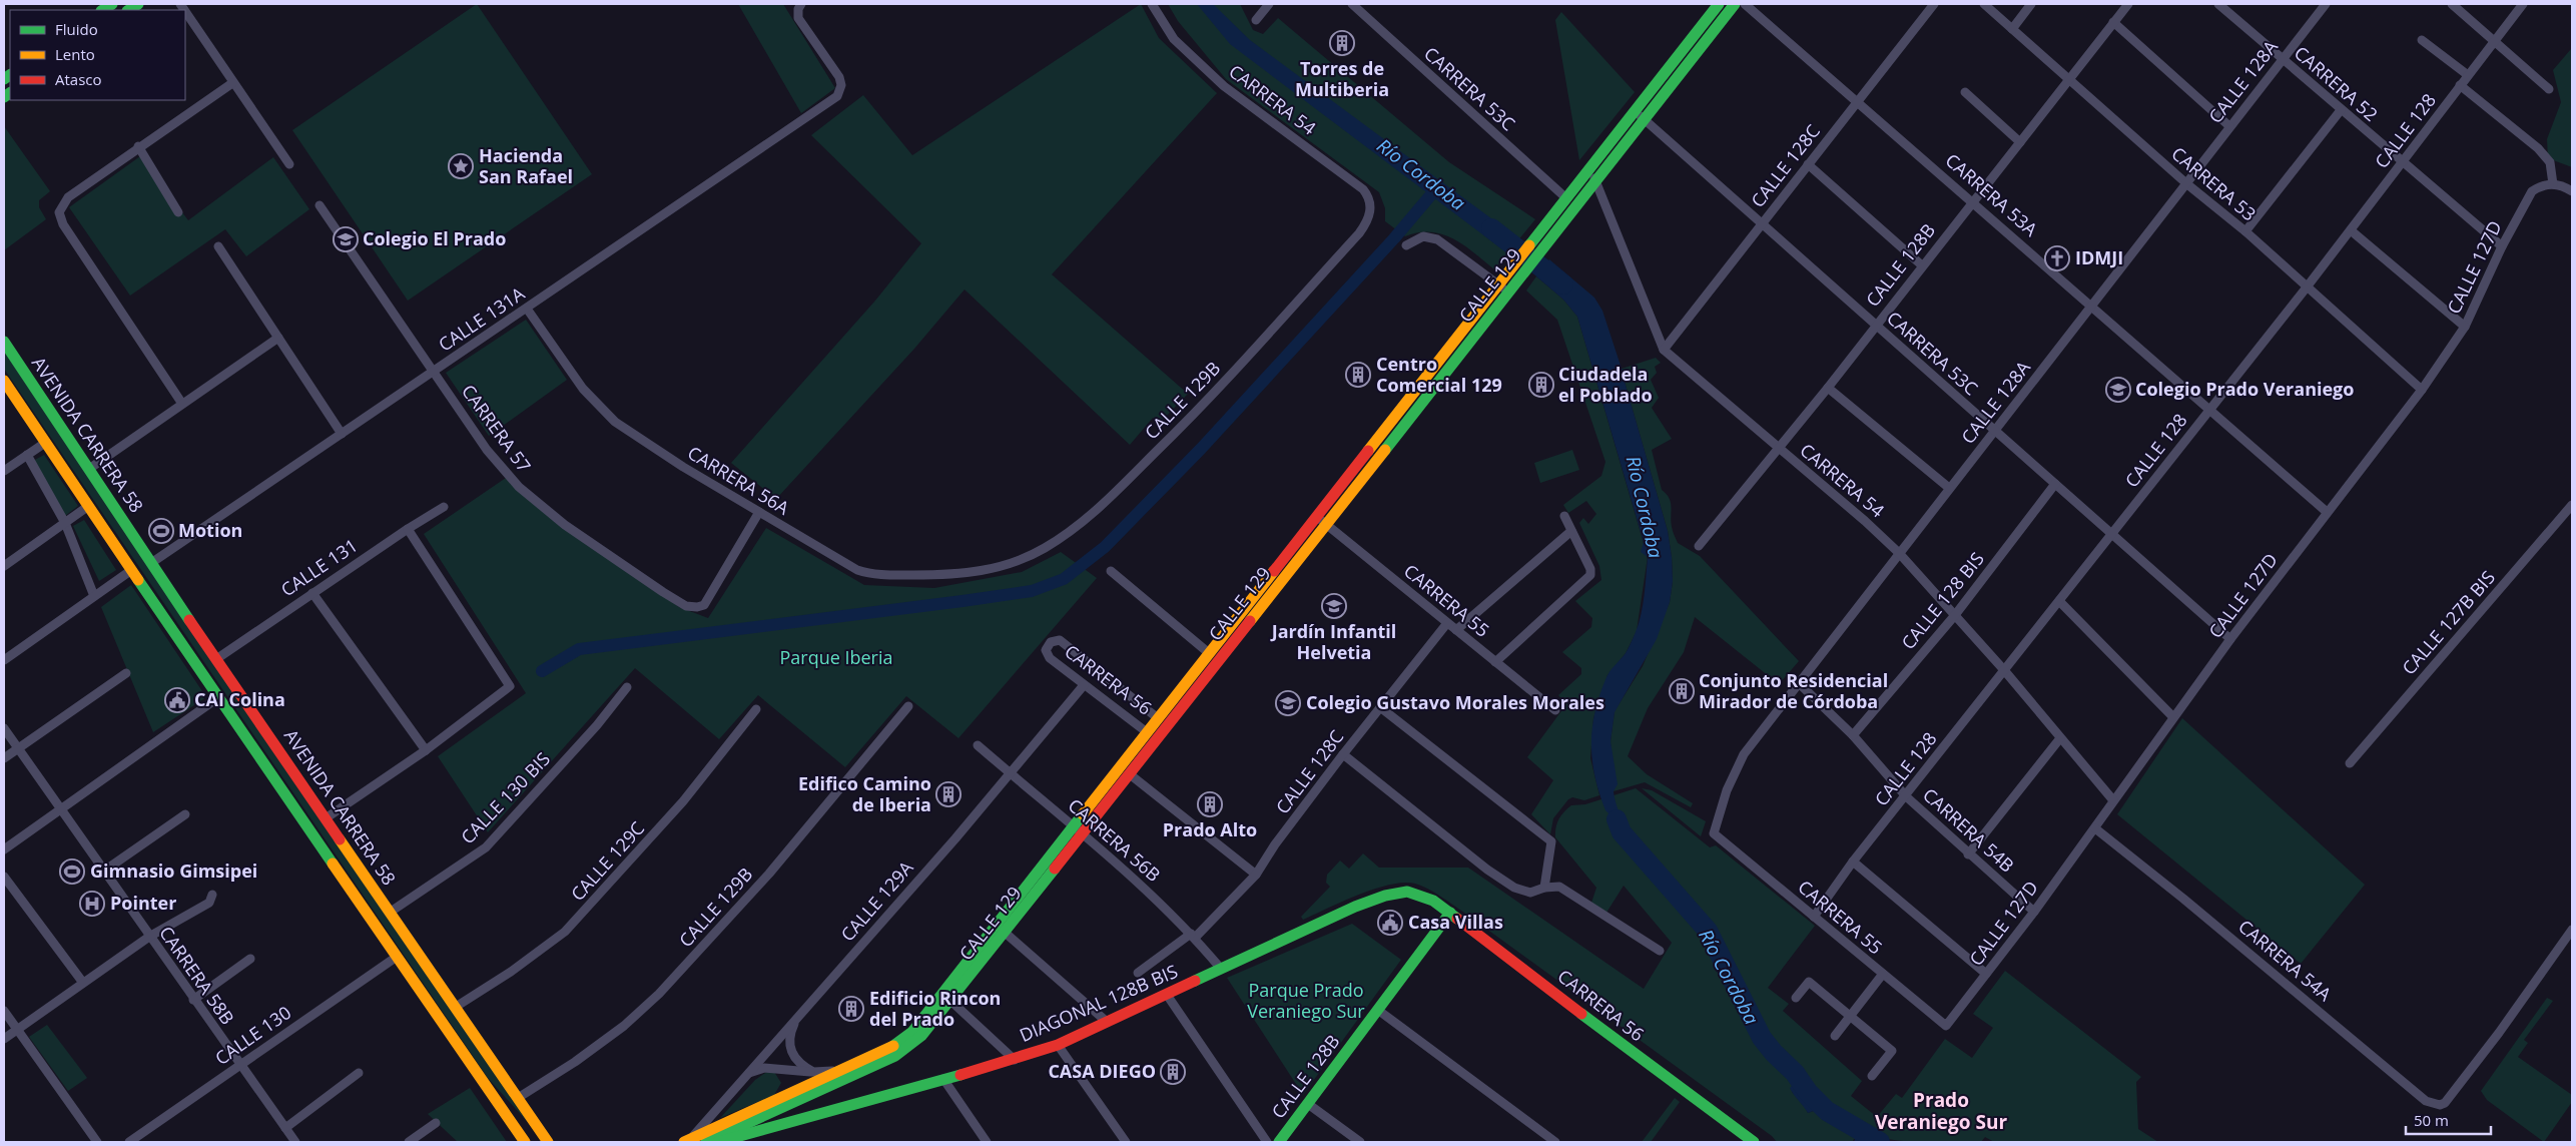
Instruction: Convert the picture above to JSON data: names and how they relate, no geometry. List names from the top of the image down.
{
  "streets": {
    "main road": [
      "CALLE 128B",
      "CALLE 129",
      "AVENIDA CARRERA 58",
      "CARRERA 56",
      "DIAGONAL 128B BIS"
    ],
    "street": [
      "CALLE 128A",
      "CARRERA 52",
      "CARRERA 53C",
      "CARRERA 54",
      "CALLE 128",
      "CALLE 128C",
      "CARRERA 53",
      "CARRERA 53A",
      "CALLE 127D",
      "CALLE 131A",
      "CALLE 129B",
      "CARRERA 57",
      "CARRERA 56A",
      "CALLE 131",
      "CARRERA 55",
      "CALLE 128 BIS",
      "CALLE 127B BIS",
      "CALLE 130 BIS",
      "CARRERA 54B",
      "CARRERA 56B",
      "CALLE 129C",
      "CALLE 129A",
      "CARRERA 54A",
      "CARRERA 58B",
      "CALLE 130"
    ]
  },
  "crossings": [
    ["CALLE 128A", "CARRERA 52"],
    ["CALLE 128A", "CARRERA 53C"],
    ["CALLE 128A", "CARRERA 54"],
    ["CALLE 128A", "CARRERA 53"],
    ["CALLE 128A", "CARRERA 53A"],
    ["CALLE 128A", "CARRERA 55"],
    ["CALLE 128A", "CARRERA 54B"],
    ["CARRERA 52", "CALLE 128"],
    ["CARRERA 52", "CALLE 127D"],
    ["CARRERA 53C", "CALLE 128"],
    ["CARRERA 53C", "CALLE 128C"],
    ["CARRERA 53C", "CALLE 128B"],
    ["CARRERA 53C", "CALLE 127D"],
    ["CARRERA 53C", "CALLE 129"],
    ["CARRERA 53C", "CALLE 128 BIS"],
    ["CARRERA 54", "CALLE 128"],
    ["CARRERA 54", "CALLE 128C"],
    ["CARRERA 54", "CALLE 128B"],
    ["CARRERA 54", "CALLE 127D"],
    ["CARRERA 54", "CALLE 129"],
    ["CARRERA 54", "CALLE 129B"],
    ["CARRERA 54", "CALLE 128 BIS"],
    ["CALLE 128", "CARRERA 53"],
    ["CALLE 128", "CARRERA 53A"],
    ["CALLE 128", "CARRERA 55"],
    ["CALLE 128", "CARRERA 54B"],
    ["CALLE 128C", "CARRERA 53A"],
    ["CALLE 128C", "CARRERA 55"],
    ["CALLE 128C", "CARRERA 56B"],
    ["CARRERA 53", "CALLE 128B"],
    ["CARRERA 53", "CALLE 127D"],
    ["CARRERA 53A", "CALLE 128B"],
    ["CARRERA 53A", "CALLE 127D"],
    ["CALLE 128B", "CARRERA 56"],
    ["CALLE 127D", "CARRERA 55"],
    ["CALLE 127D", "CARRERA 54B"],
    ["CALLE 127D", "CARRERA 54A"],
    ["CALLE 129", "CARRERA 55"],
    ["CALLE 129", "CARRERA 56"],
    ["CALLE 129", "CARRERA 56B"],
    ["CALLE 129", "CALLE 129A"],
    ["CALLE 131A", "CARRERA 57"],
    ["CALLE 131A", "AVENIDA CARRERA 58"],
    ["CALLE 131A", "CARRERA 56A"],
    ["CALLE 129B", "AVENIDA CARRERA 58"],
    ["CALLE 129B", "CARRERA 56A"],
    ["CARRERA 57", "CARRERA 56A"],
    ["AVENIDA CARRERA 58", "CALLE 131"],
    ["AVENIDA CARRERA 58", "CALLE 130 BIS"],
    ["AVENIDA CARRERA 58", "CALLE 129C"],
    ["CALLE 128 BIS", "CARRERA 54B"],
    ["CARRERA 56", "CALLE 129A"],
    ["CARRERA 56", "DIAGONAL 128B BIS"],
    ["CARRERA 56B", "CALLE 129A"],
    ["CARRERA 56B", "DIAGONAL 128B BIS"],
    ["CARRERA 58B", "CALLE 130"]
  ],
  "districts": ["Prado Veraniego Sur"],
  "water": ["Río Cordoba"],
  "parks": ["Parque Iberia", "Parque Prado Veraniego Sur"],
  "places": {
    "building": [
      "Torres de Multiberia",
      "Centro Comercial 129",
      "Ciudadela el Poblado",
      "Conjunto Residencial Mirador de Córdoba",
      "Edifico Camino de Iberia",
      "Prado Alto",
      "Edificio Rincon del Prado",
      "CASA DIEGO"
    ],
    "place": ["Hacienda San Rafael"],
    "school or university": [
      "Colegio El Prado",
      "Colegio Prado Veraniego",
      "Jardín Infantil Helvetia",
      "Colegio Gustavo Morales Morales"
    ],
    "church": ["IDMJI"],
    "sports": ["Motion", "Gimnasio Gimsipei"],
    "public building": ["CAI Colina", "Casa Villas"],
    "hospital": ["Pointer"]
  },
  "legend": ["Fluido", "Lento", "Atasco"],
  "scale_bar": "50 m"
}
